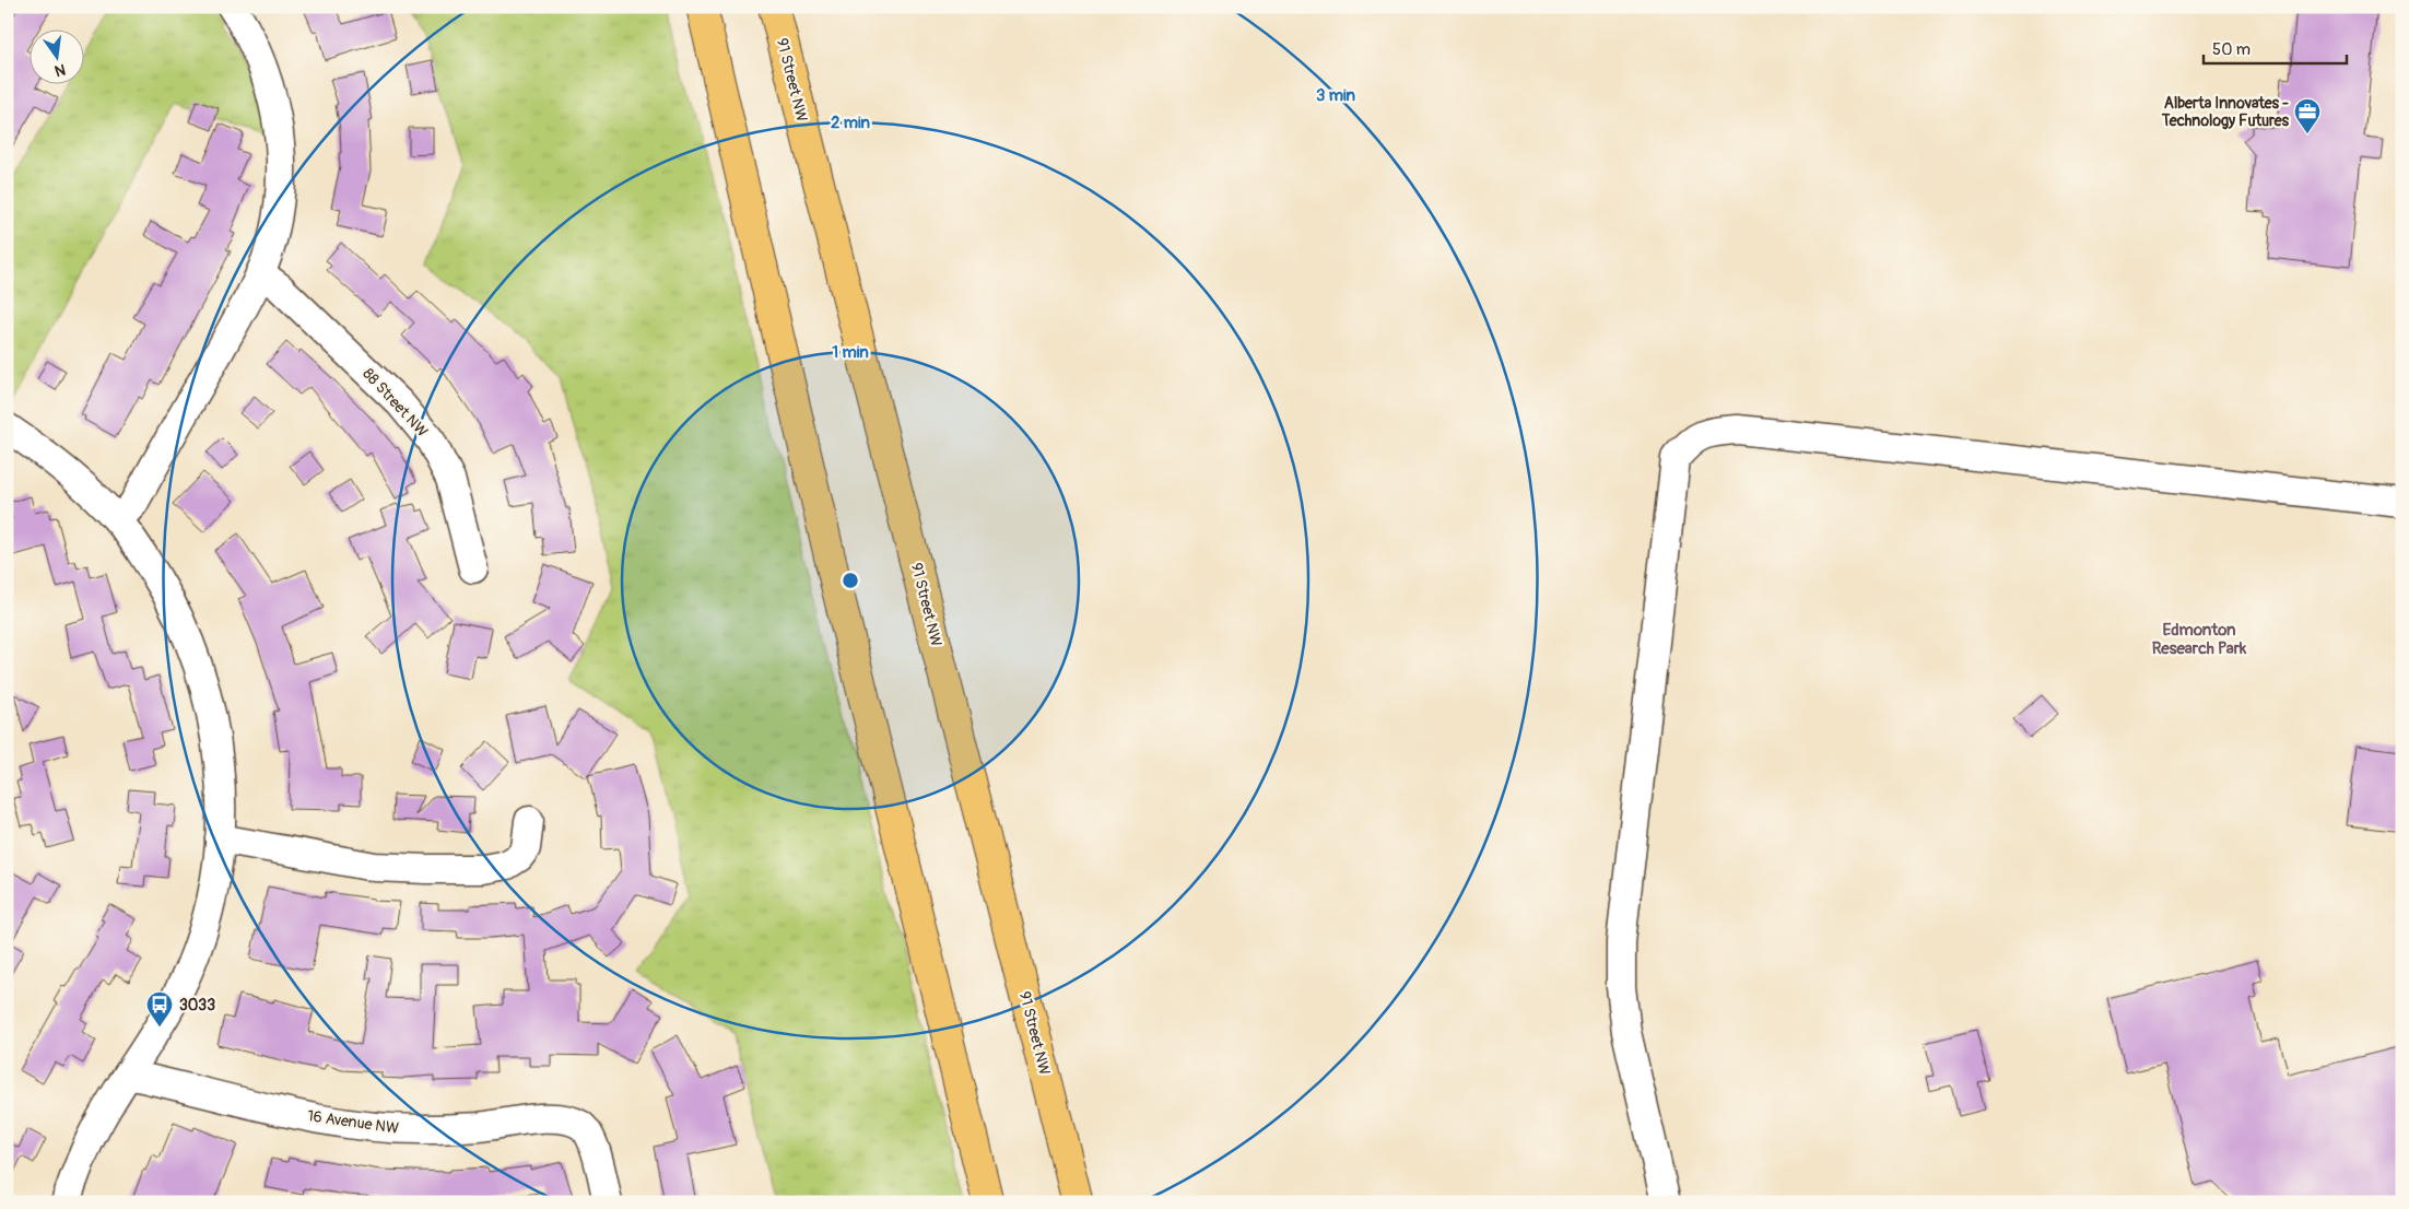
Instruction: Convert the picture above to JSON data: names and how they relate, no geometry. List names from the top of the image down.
{
  "streets": {
    "main road": ["91 Street NW"],
    "street": ["88 Street NW", "16 Avenue NW"]
  },
  "districts": ["Edmonton Research Park"],
  "places": {
    "office": ["Alberta Innovates - Technology Futures"],
    "bus stop": ["3033"]
  },
  "scale_bar": "50 m",
  "north": "bottom",
  "rings": ["3 min", "2 min", "1 min"]
}
